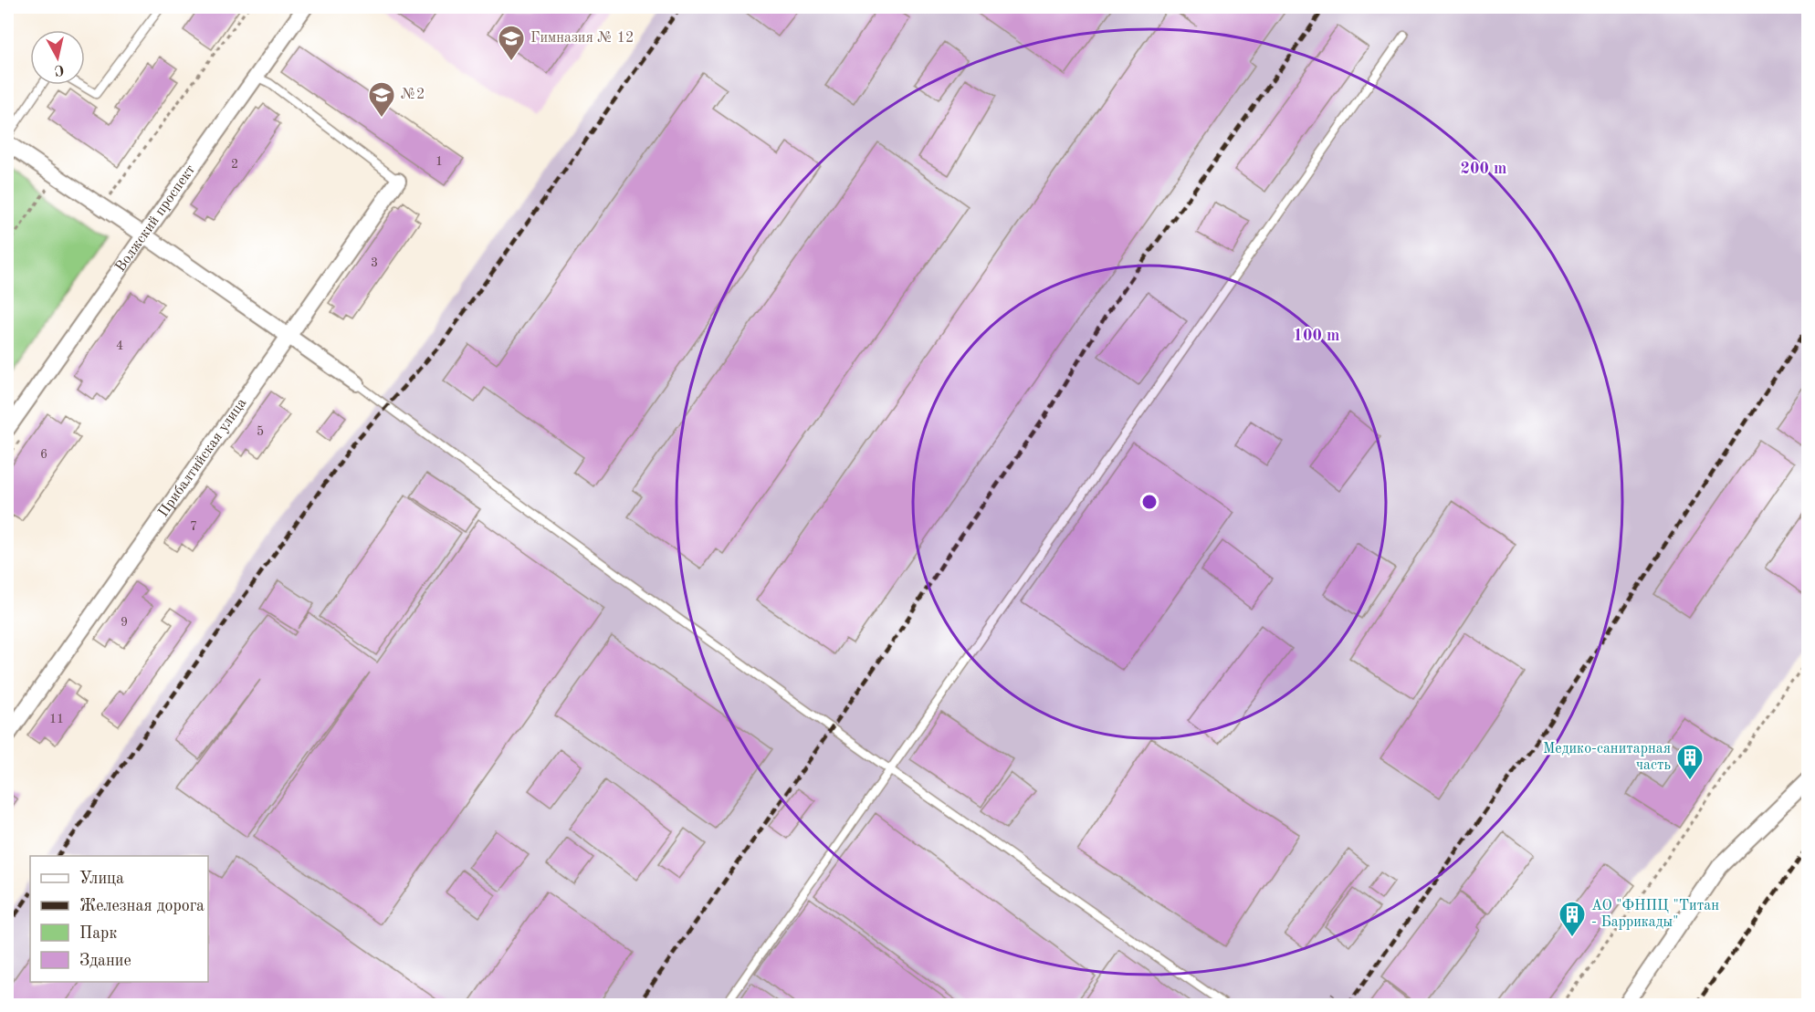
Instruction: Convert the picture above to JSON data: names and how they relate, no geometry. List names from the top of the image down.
{
  "streets": {
    "street": ["Волжский проспект", "Прибалтийская улица"]
  },
  "places": {
    "school or university": ["Гимназия № 12", "№2"],
    "building": ["Медико-санитарная часть", "АО \"ФНПЦ \"Титан - Баррикады\""]
  },
  "house_numbers": [
    "1",
    "2",
    "3",
    "4",
    "5",
    "6",
    "7",
    "9",
    "11"
  ],
  "legend": [
    "Улица",
    "Железная дорога",
    "Парк",
    "Здание"
  ],
  "north": "bottom",
  "rings": ["200 m", "100 m"]
}
